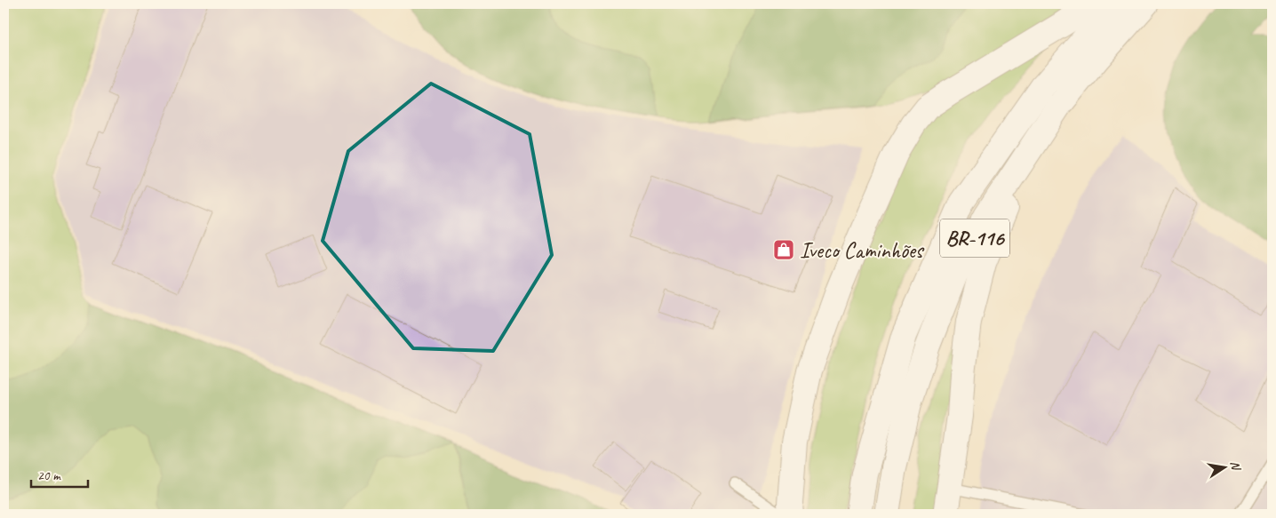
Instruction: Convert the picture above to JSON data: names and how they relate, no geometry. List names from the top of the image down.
{
  "streets": {
    "highway": ["BR-116"]
  },
  "places": {
    "shop": ["Iveco Caminhões"]
  },
  "scale_bar": "20 m",
  "north": "right"
}
